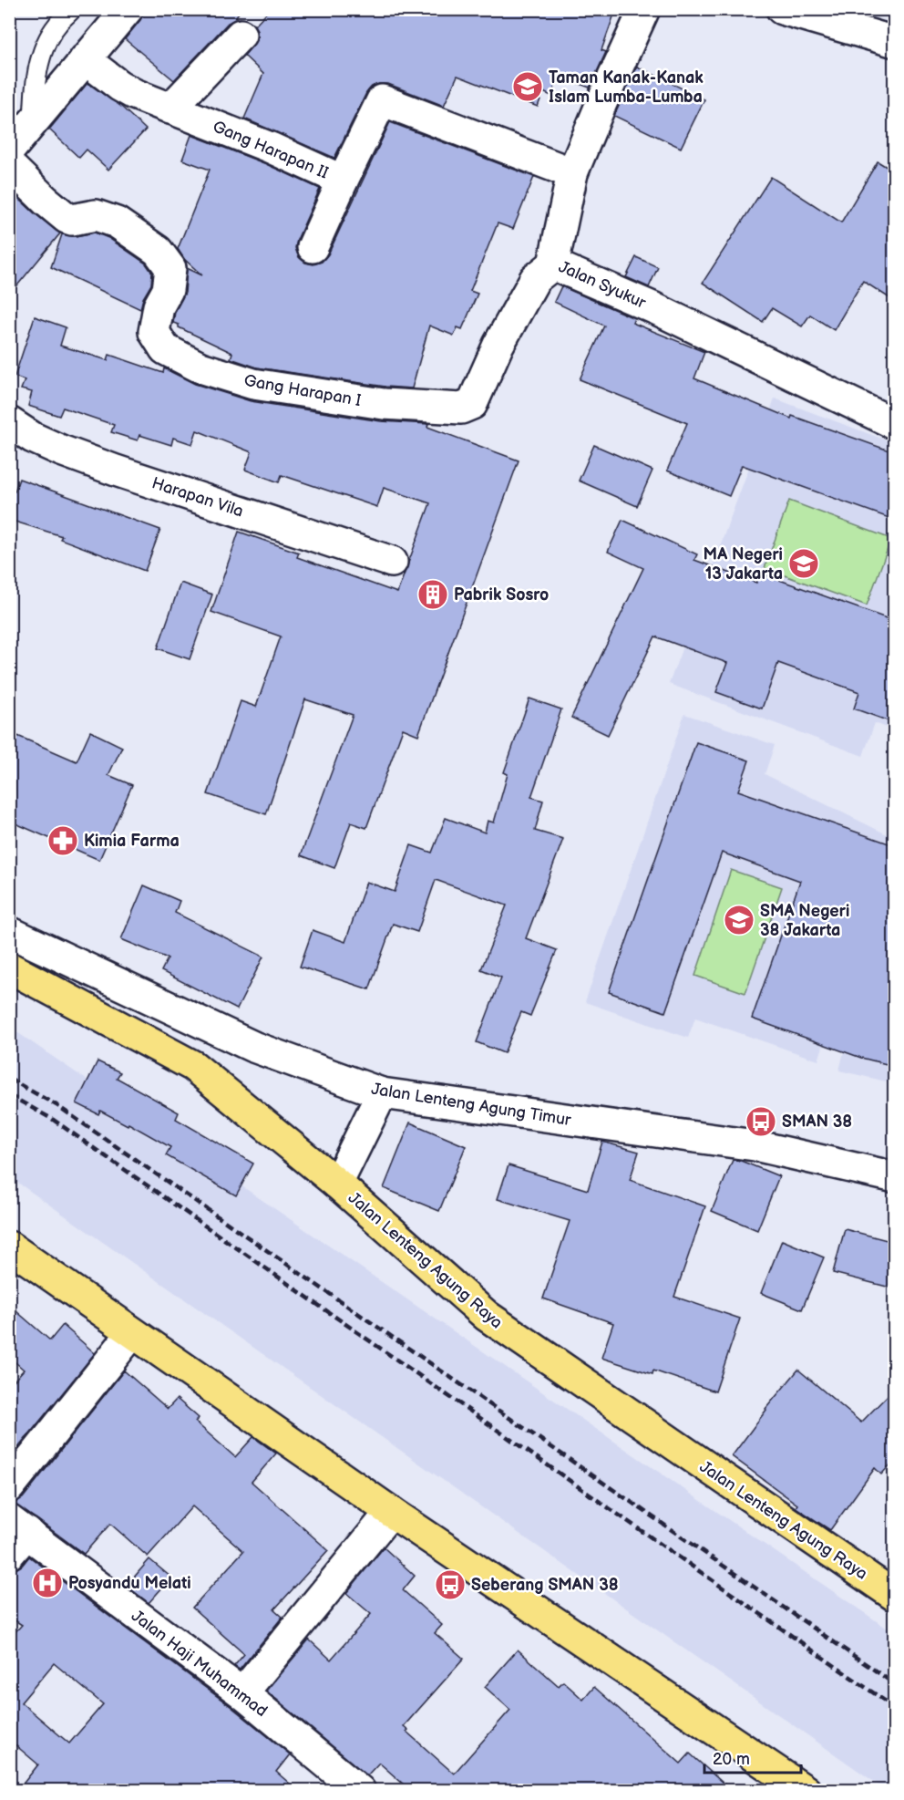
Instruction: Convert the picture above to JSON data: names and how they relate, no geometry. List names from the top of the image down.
{
  "streets": {
    "main road": ["Jalan Lenteng Agung Raya"],
    "street": [
      "Gang Harapan II",
      "Jalan Syukur",
      "Gang Harapan I",
      "Harapan Vila",
      "Jalan Lenteng Agung Timur",
      "Jalan Haji Muhammad"
    ]
  },
  "crossings": [
    ["Gang Harapan II", "Jalan Syukur"],
    ["Jalan Syukur", "Gang Harapan I"]
  ],
  "places": {
    "school or university": ["Taman Kanak-Kanak Islam Lumba-Lumba", "MA Negeri 13 Jakarta", "SMA Negeri 38 Jakarta"],
    "building": ["Pabrik Sosro"],
    "pharmacy": ["Kimia Farma"],
    "bus stop": ["SMAN 38", "Seberang SMAN 38"],
    "hospital": ["Posyandu Melati"]
  },
  "scale_bar": "20 m"
}
